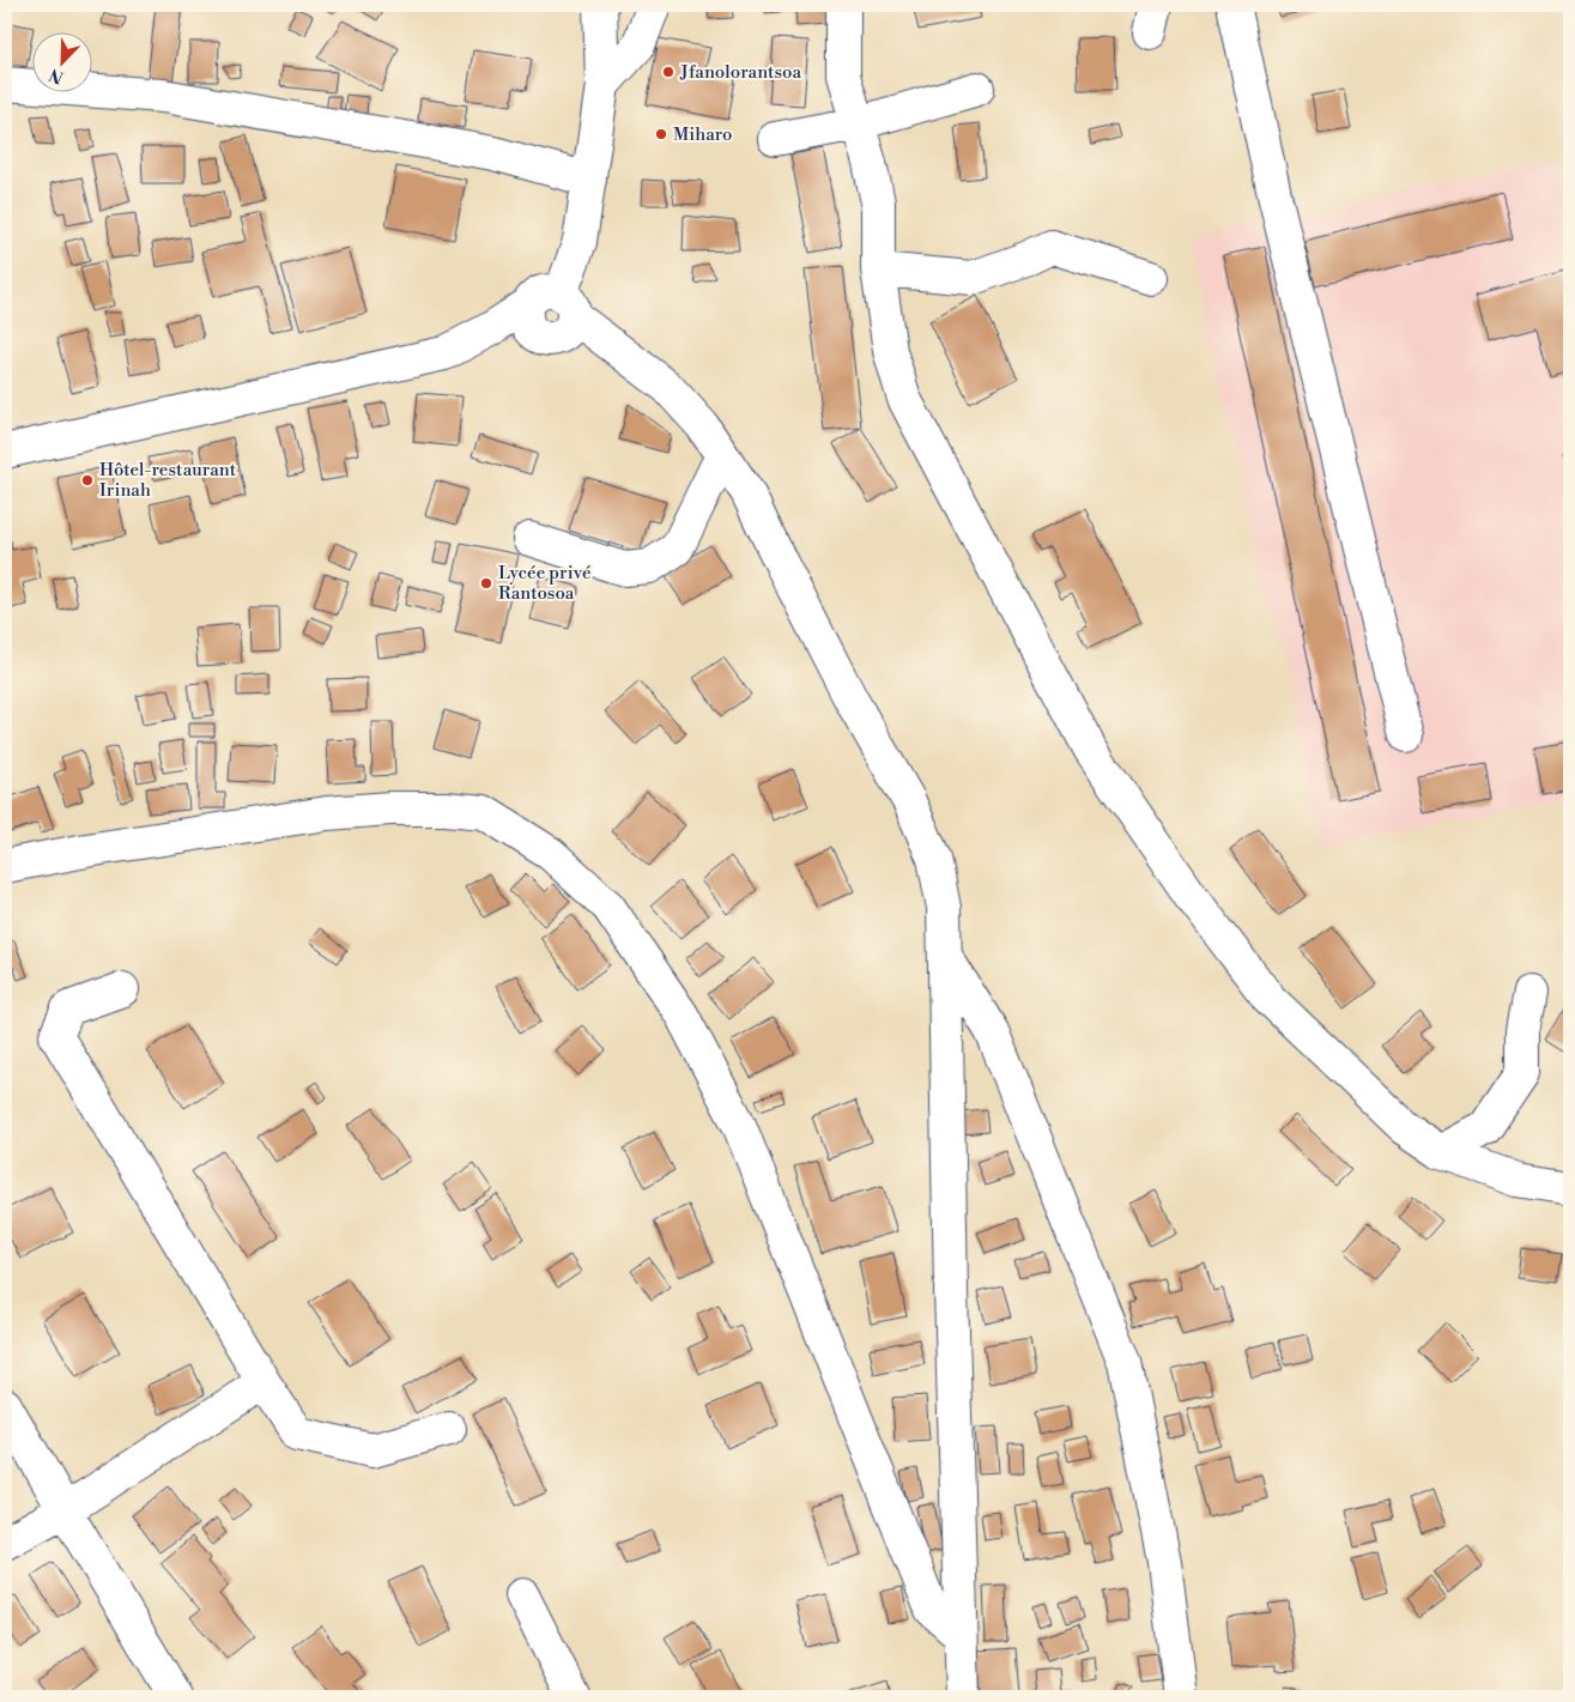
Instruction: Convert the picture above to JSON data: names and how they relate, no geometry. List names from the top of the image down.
{
  "places": [
    "Jfanolorantsoa",
    "Miharo",
    "Hôtel-restaurant Irinah",
    "Lycée privé Rantosoa"
  ],
  "north": "bottom left"
}
